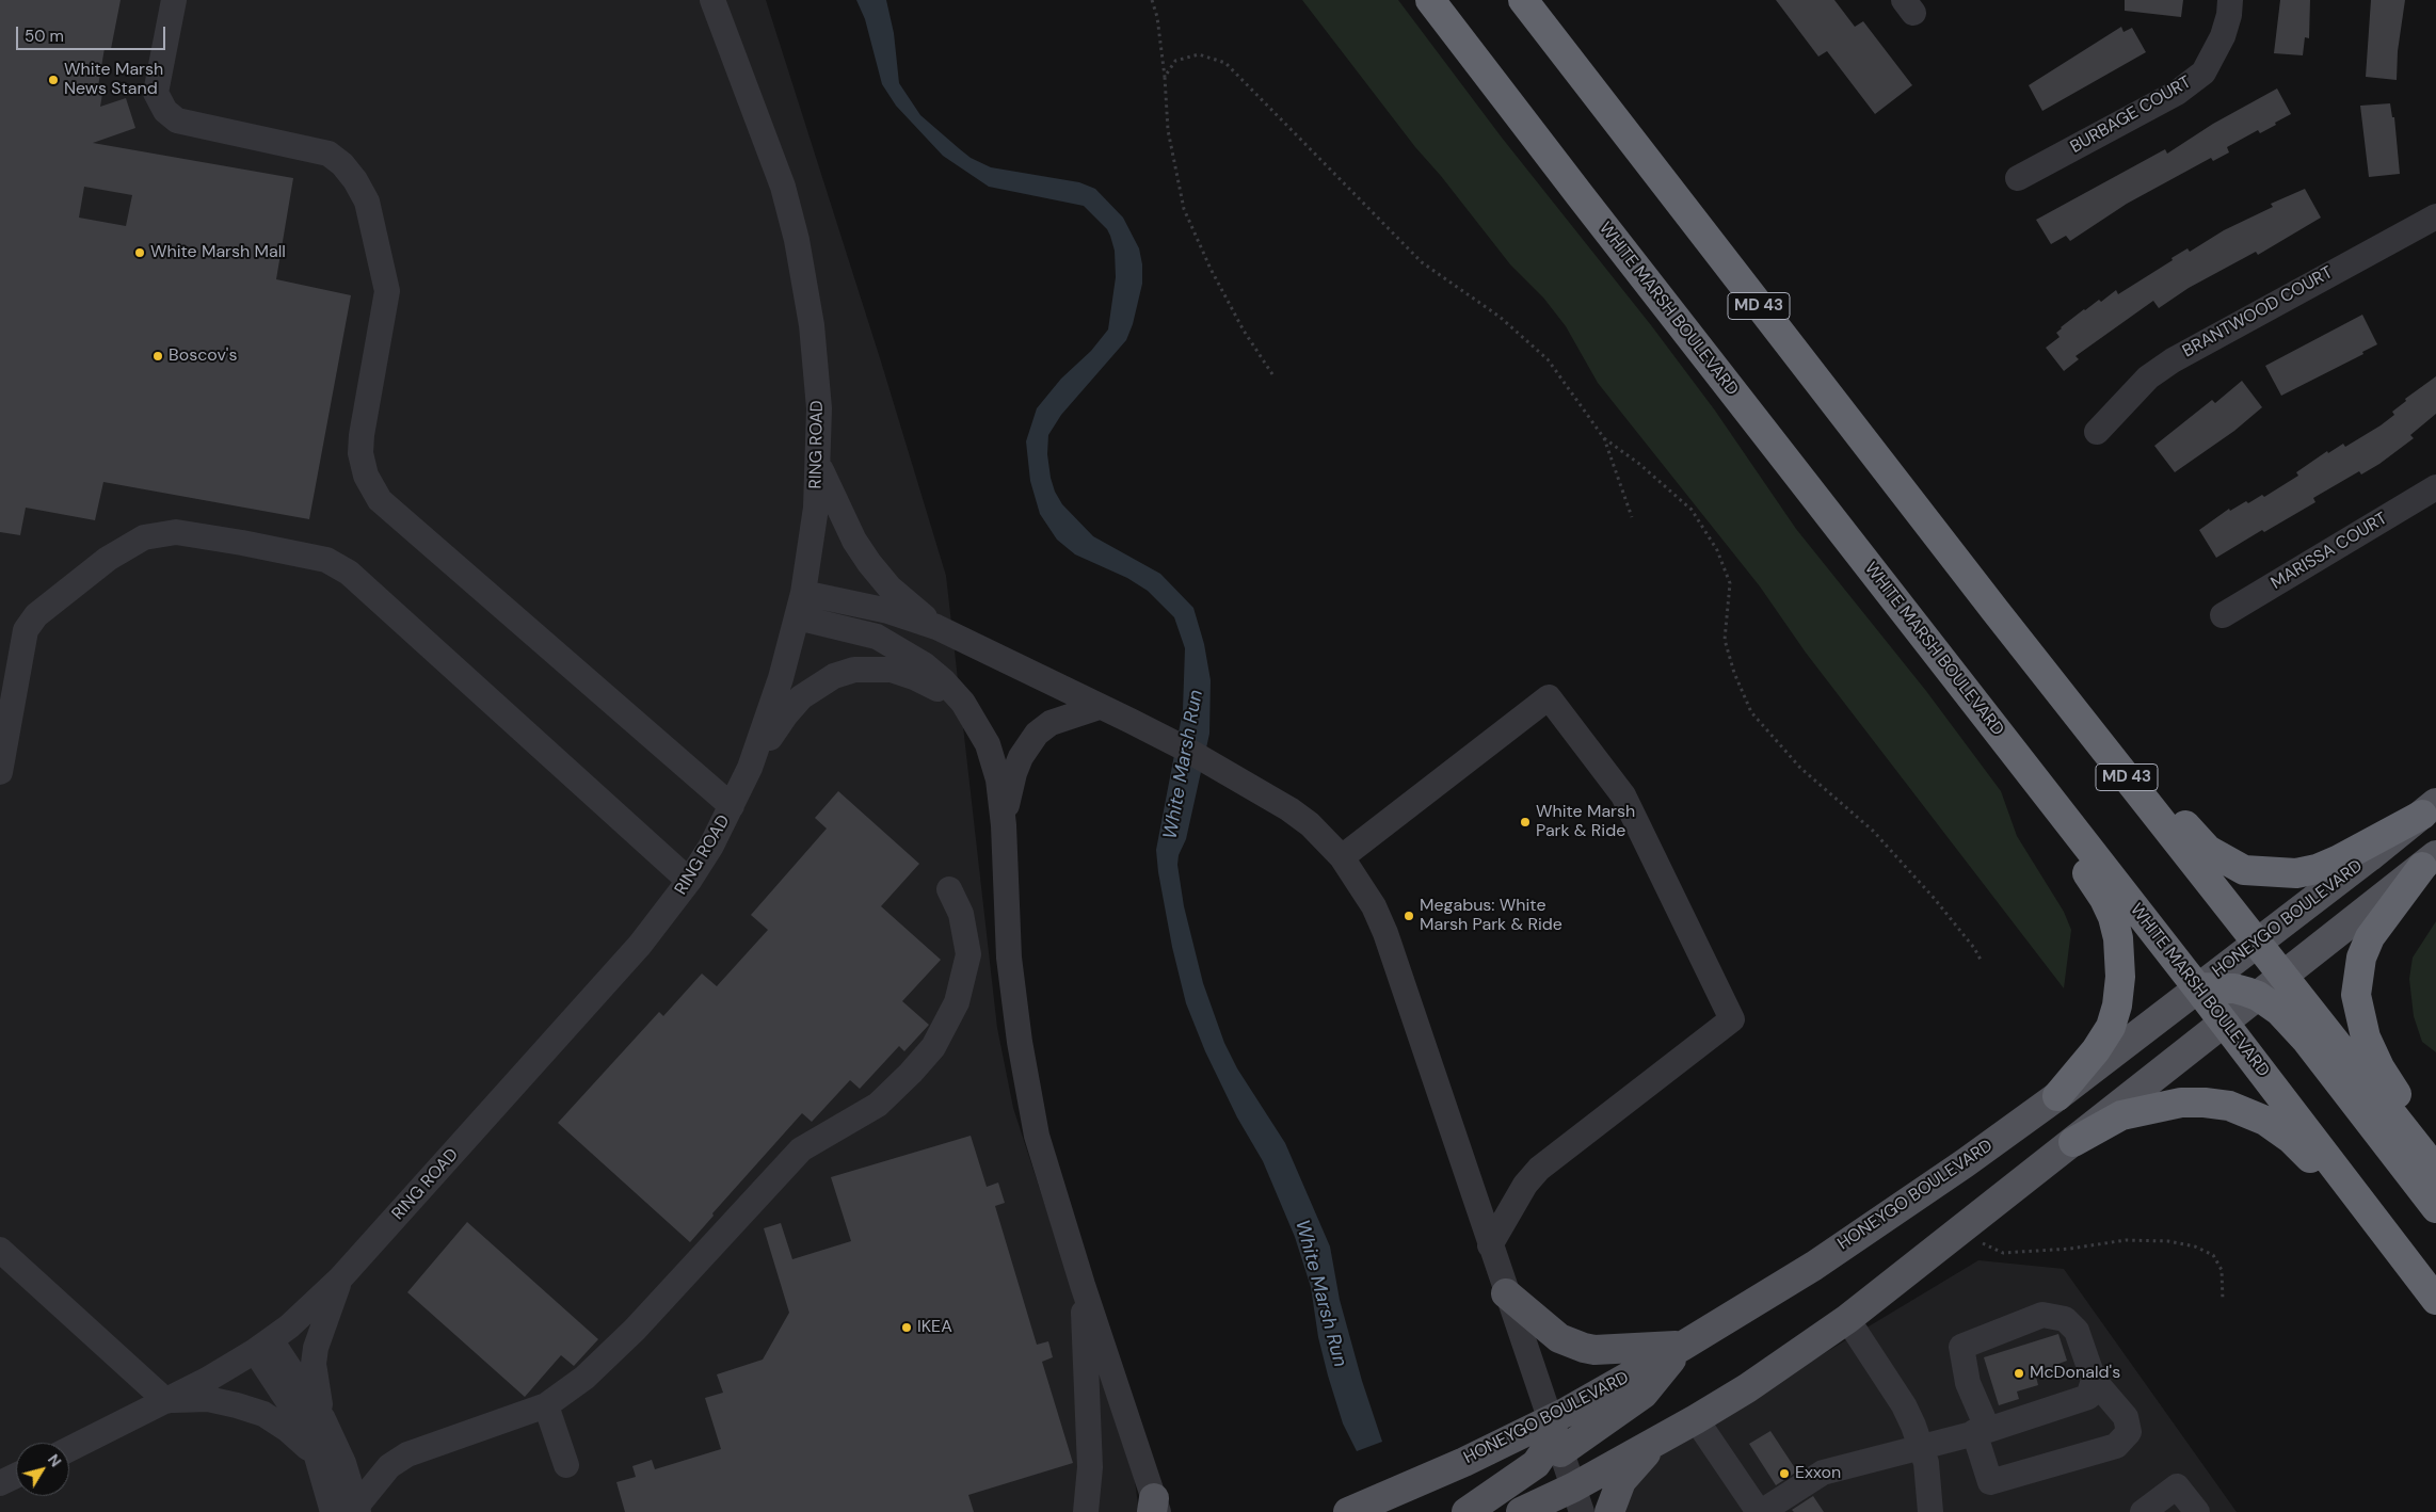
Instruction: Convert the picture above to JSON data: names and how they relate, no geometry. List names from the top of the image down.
{
  "streets": {
    "highway": ["MD 43", "WHITE MARSH BOULEVARD"],
    "main road": ["HONEYGO BOULEVARD"],
    "street": [
      "BURBAGE COURT",
      "BRANTWOOD COURT",
      "RING ROAD",
      "MARISSA COURT"
    ]
  },
  "crossings": [
    ["MD 43", "HONEYGO BOULEVARD"],
    ["WHITE MARSH BOULEVARD", "HONEYGO BOULEVARD"]
  ],
  "water": ["White Marsh Run"],
  "places": [
    "White Marsh News Stand",
    "White Marsh Mall",
    "Boscov's",
    "White Marsh Park & Ride",
    "Megabus: White Marsh Park & Ride",
    "IKEA",
    "McDonald's",
    "Exxon"
  ],
  "scale_bar": "50 m",
  "north": "top right"
}
